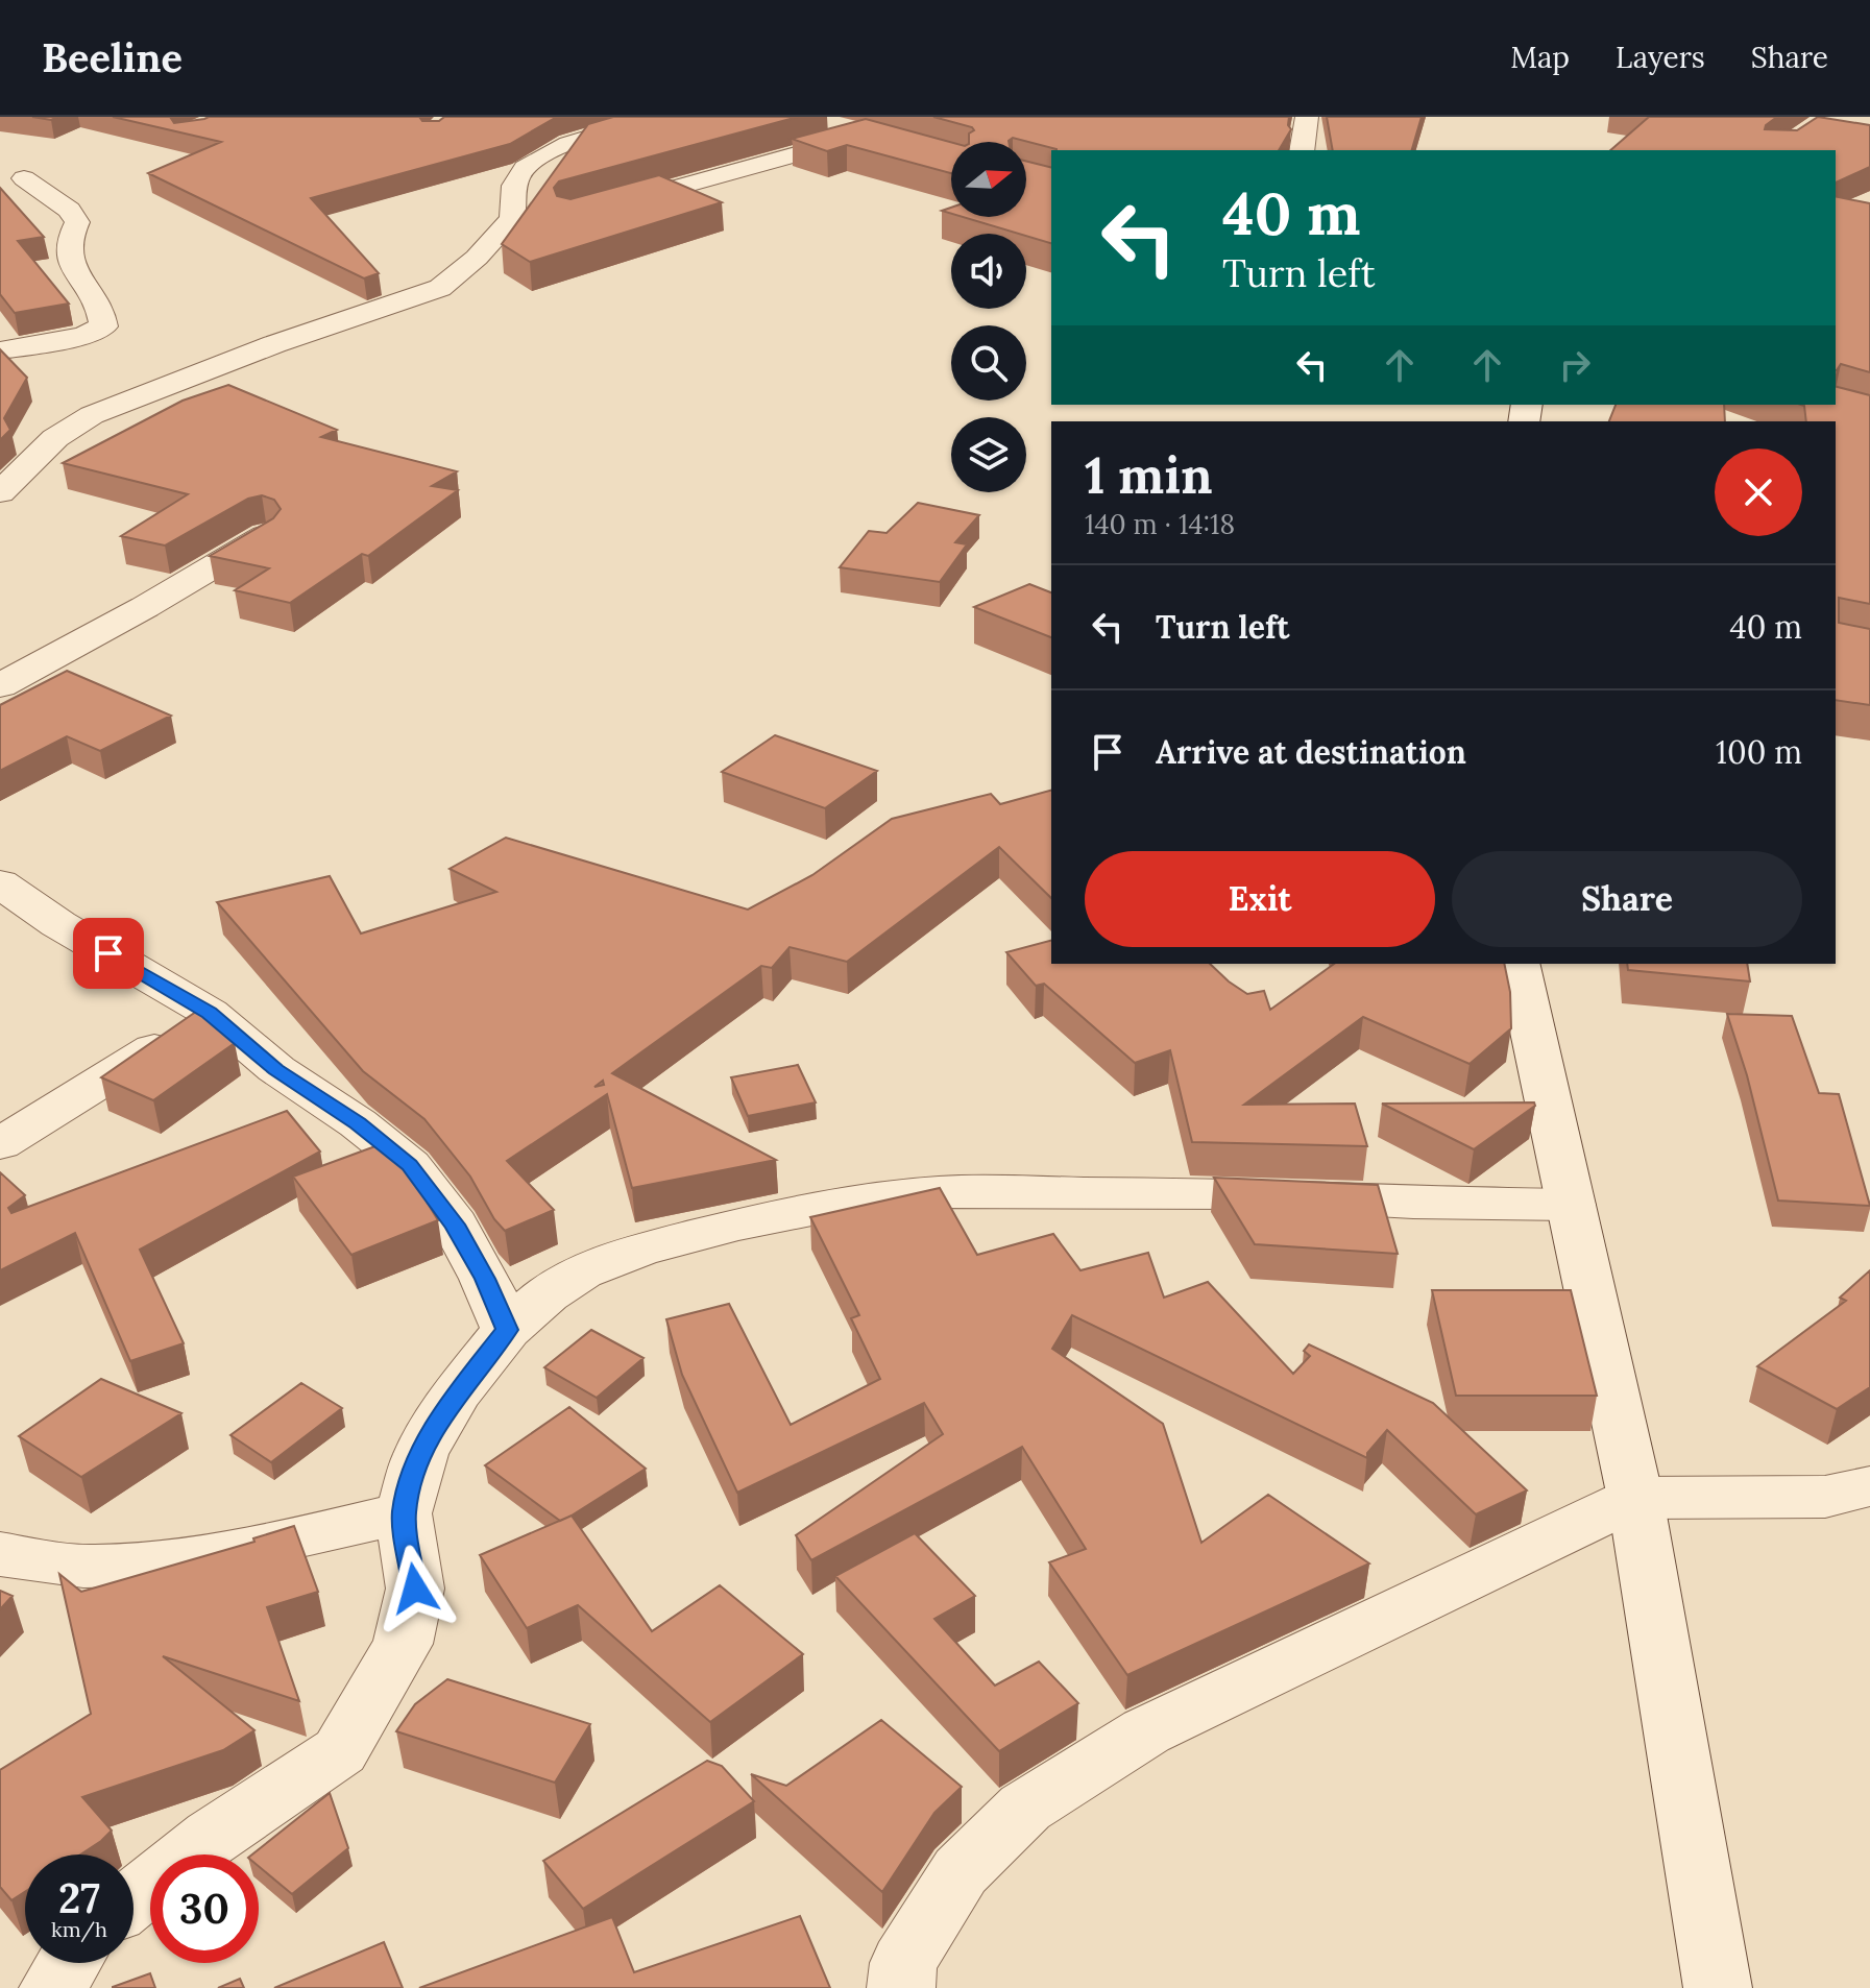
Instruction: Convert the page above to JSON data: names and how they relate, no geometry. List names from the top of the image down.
{
  "north": "right",
  "page": {
    "header": "Beeline",
    "nav": ["Map", "Layers", "Share"],
    "turn": ["40 m", "Turn left"],
    "heading": ["1 min", "140 m · 14:18"],
    "list": [
      {
        "name": "Turn left",
        "value": "40 m"
      },
      {
        "name": "Arrive at destination",
        "value": "100 m"
      }
    ],
    "buttons": ["Exit", "Share"],
    "speed": "27 km/h",
    "limit": "30"
  }
}
